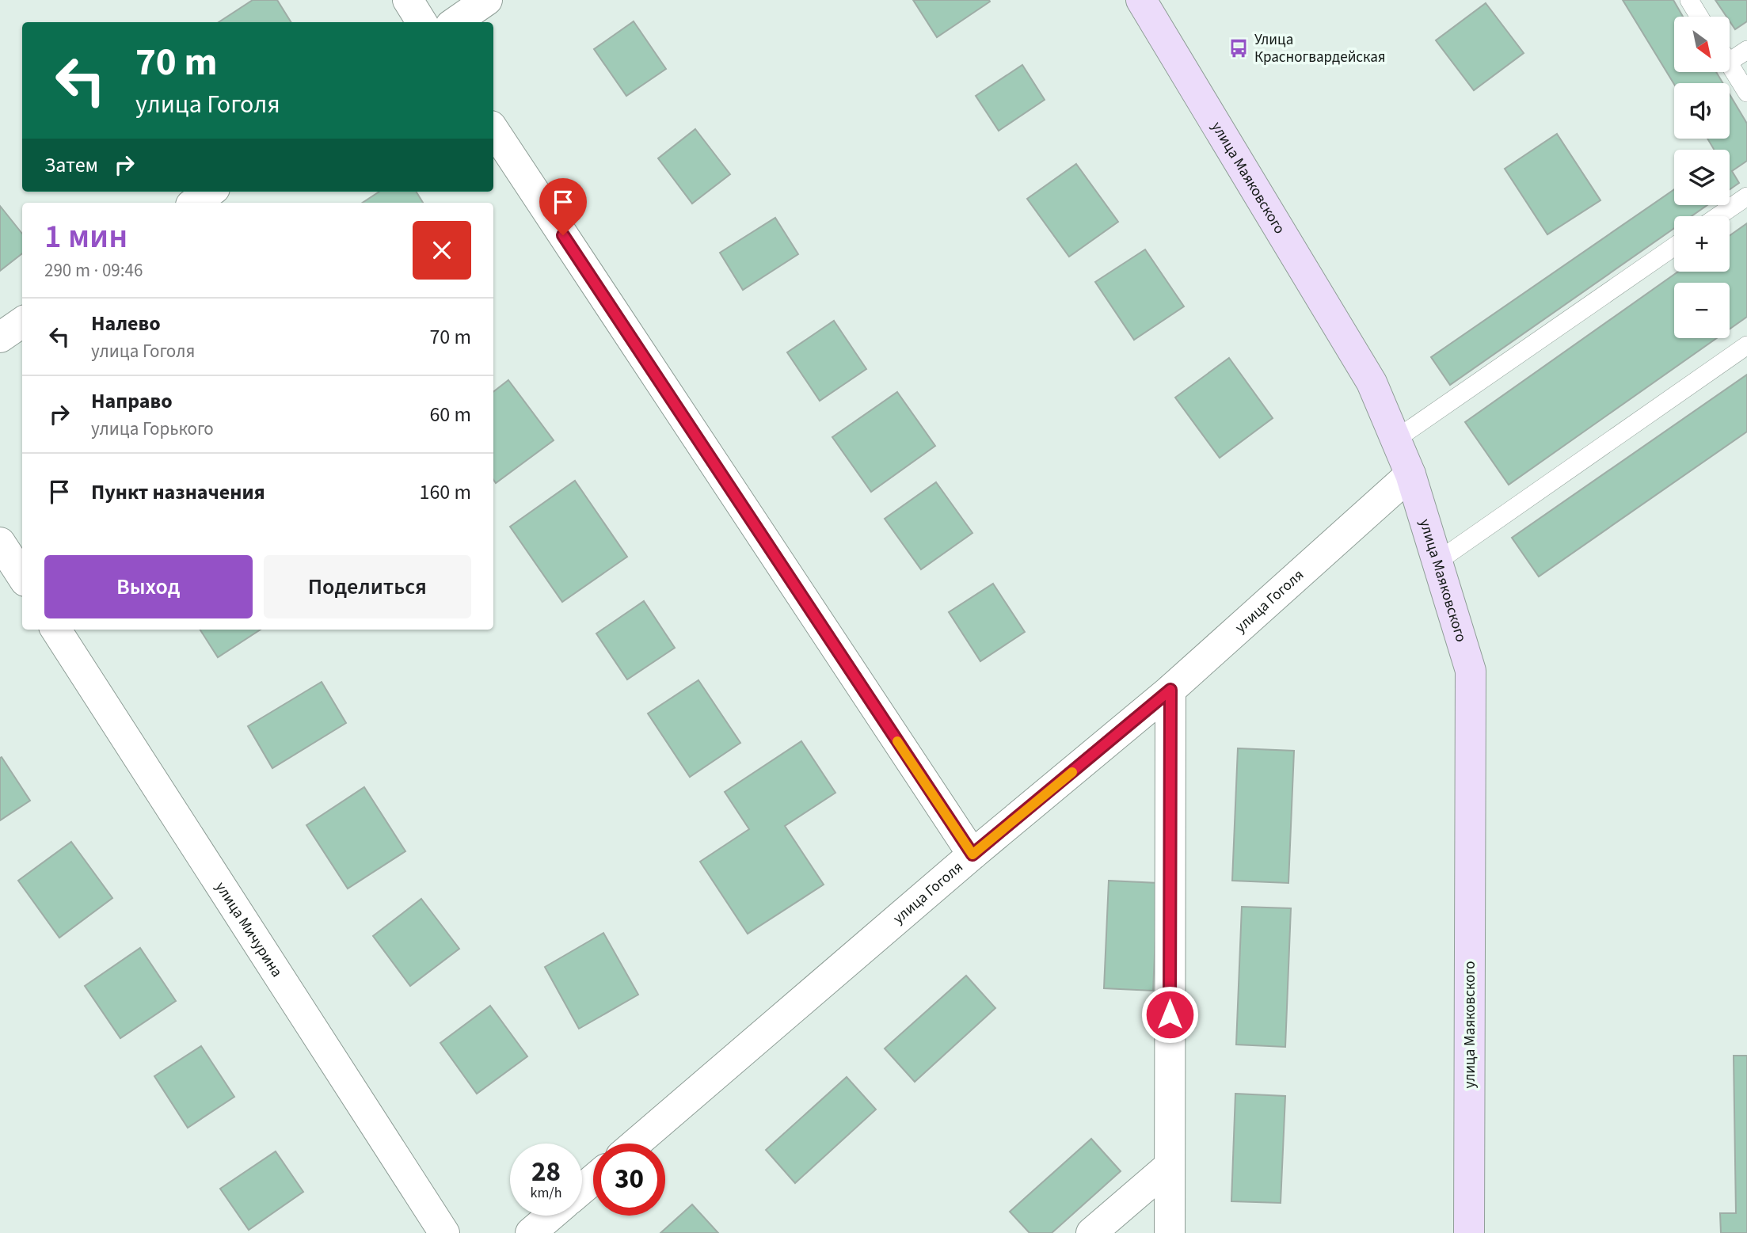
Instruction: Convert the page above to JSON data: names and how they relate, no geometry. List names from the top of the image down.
{
  "streets": {
    "street": ["улица Маяковского", "улица Гоголя", "улица Мичурина"]
  },
  "crossings": [
    ["улица Маяковского", "улица Гоголя"]
  ],
  "places": {
    "bus stop": ["Улица Красногвардейская"]
  },
  "north": "bottom right",
  "page": {
    "map_buttons": ["+", "−"],
    "turn": ["70 m", "улица Гоголя"],
    "then": "Затем",
    "heading": ["1 мин", "290 m · 09:46"],
    "list": [
      {
        "name": "Налево",
        "note": "улица Гоголя",
        "value": "70 m"
      },
      {
        "name": "Направо",
        "note": "улица Горького",
        "value": "60 m"
      },
      {
        "name": "Пункт назначения",
        "value": "160 m"
      }
    ],
    "buttons": ["Выход", "Поделиться"],
    "speed": "28 km/h",
    "limit": "30"
  }
}
